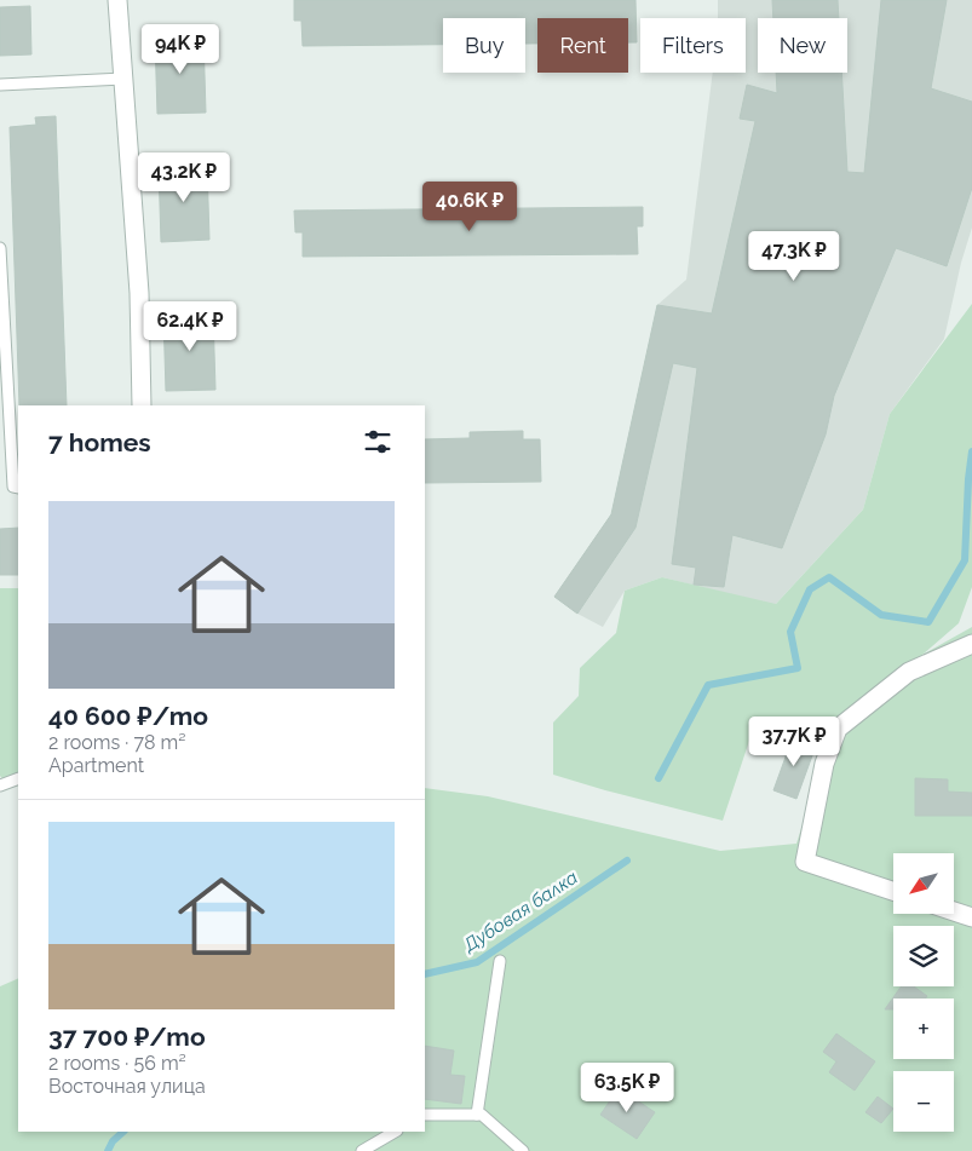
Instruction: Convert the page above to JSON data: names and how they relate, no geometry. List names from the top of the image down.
{
  "water": ["Дубовая балка"],
  "north": "bottom left",
  "page": {
    "chip": [
      "Buy",
      "Rent",
      "Filters",
      "New"
    ],
    "price": [
      "94K ₽",
      "43.2K ₽",
      "40.6K ₽",
      "47.3K ₽",
      "62.4K ₽",
      "37.7K ₽",
      "63.5K ₽"
    ],
    "heading": "7 homes",
    "list": [
      {
        "name": "40 600 ₽/mo",
        "note": "2 rooms · 78 m² · Apartment"
      },
      {
        "name": "37 700 ₽/mo",
        "note": "2 rooms · 56 m² · Восточная улица"
      }
    ],
    "map_buttons": ["+", "−"]
  }
}
